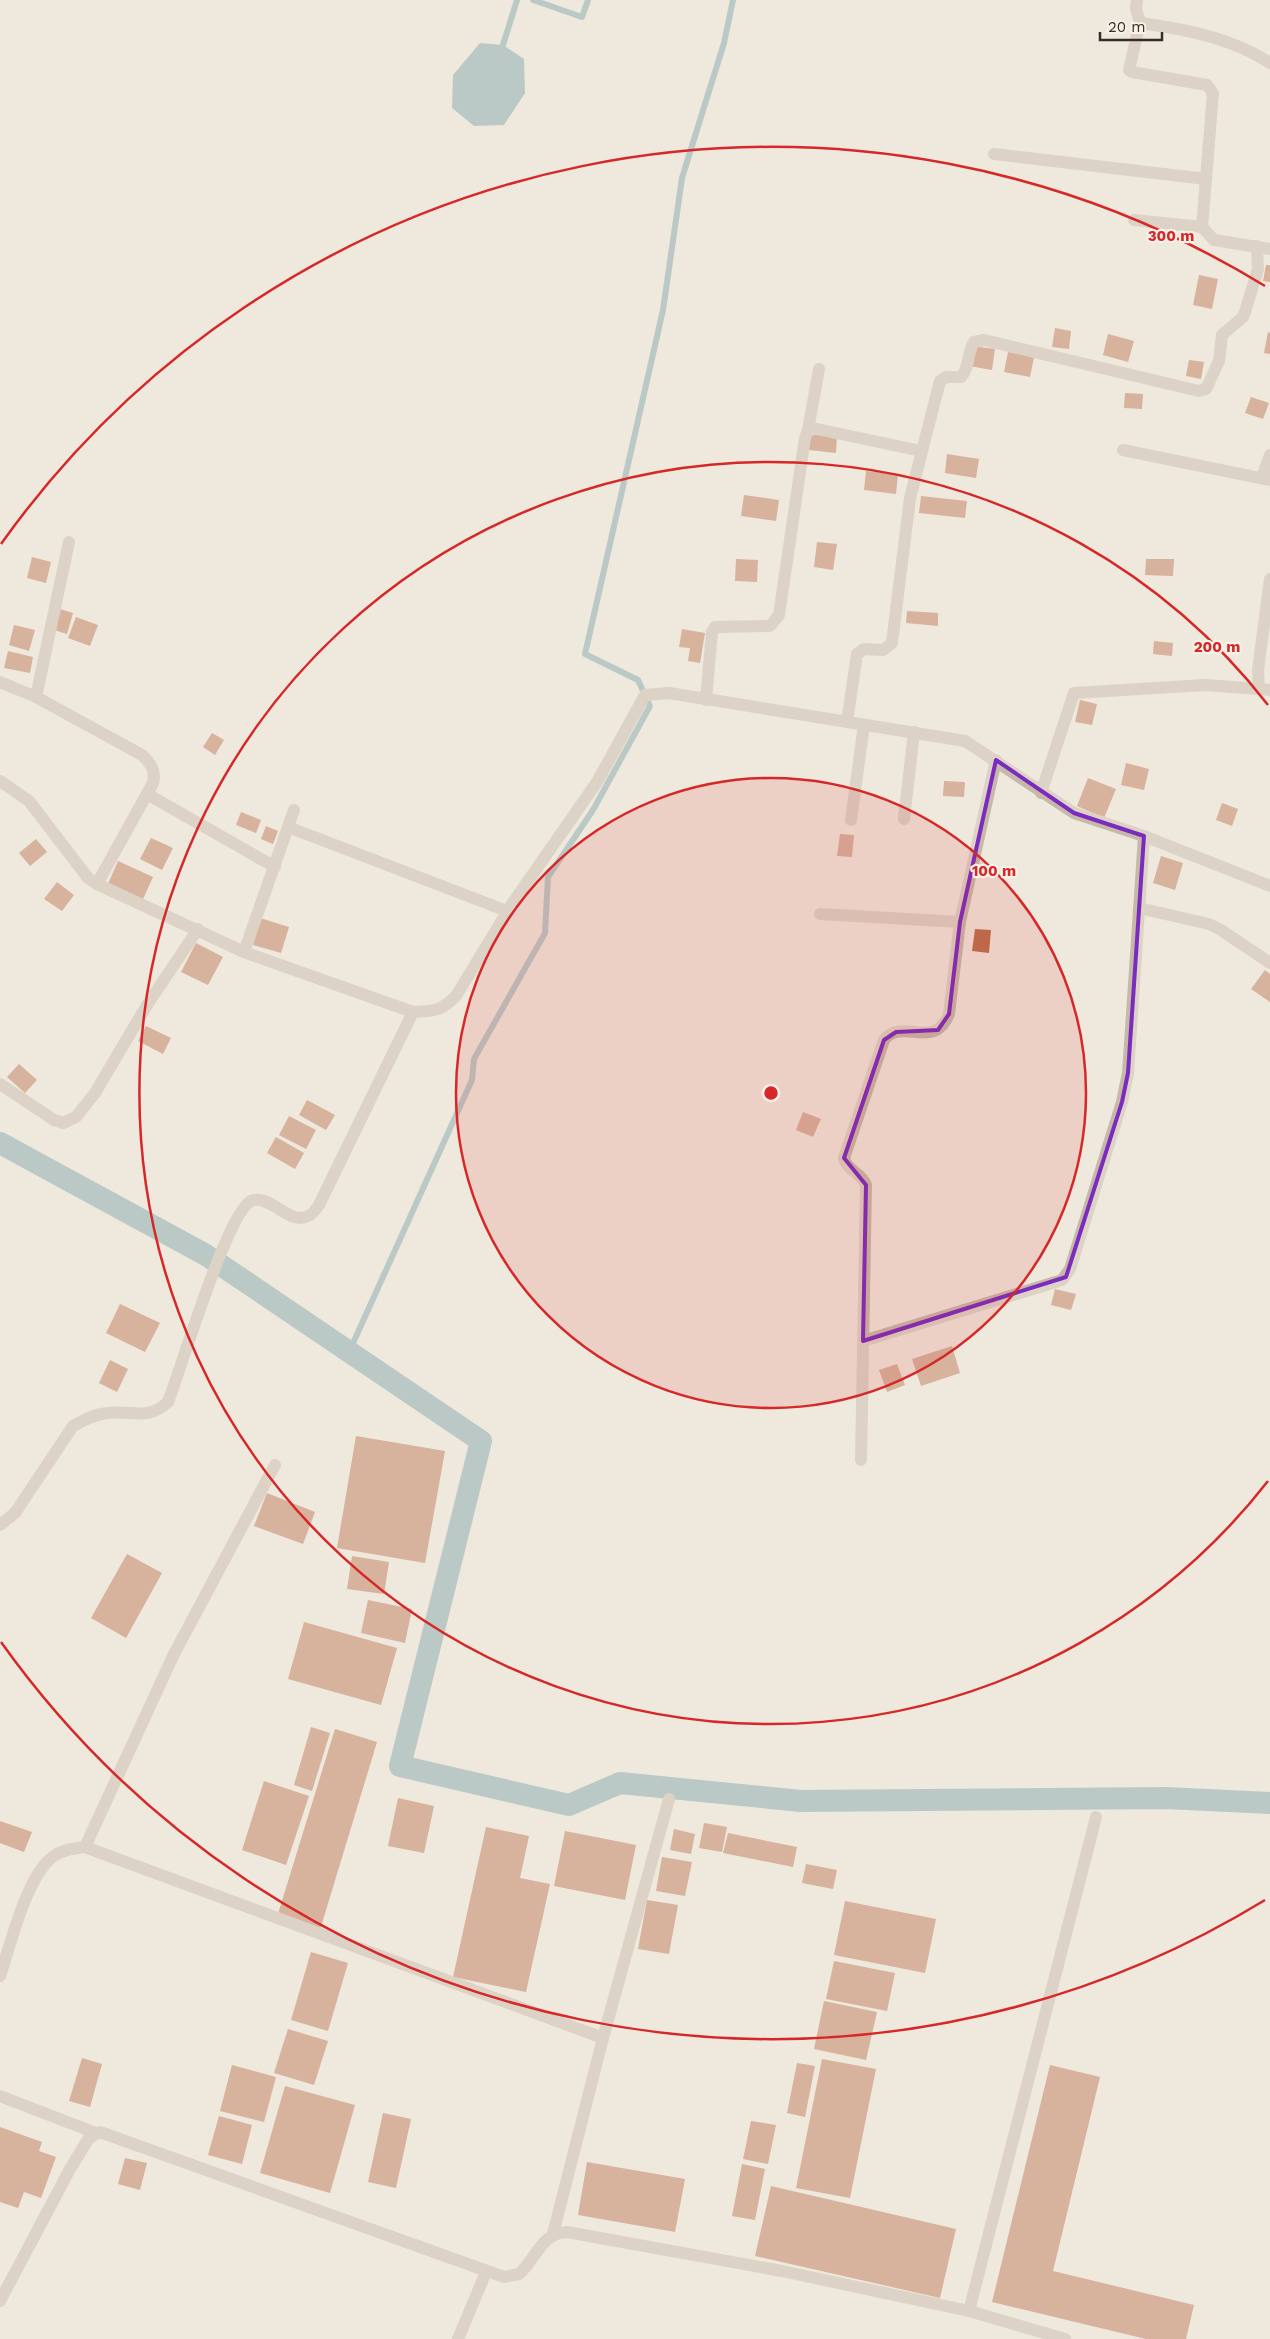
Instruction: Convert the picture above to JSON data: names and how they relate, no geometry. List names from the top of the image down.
{
  "scale_bar": "20 m",
  "rings": ["300 m", "200 m", "100 m"]
}
